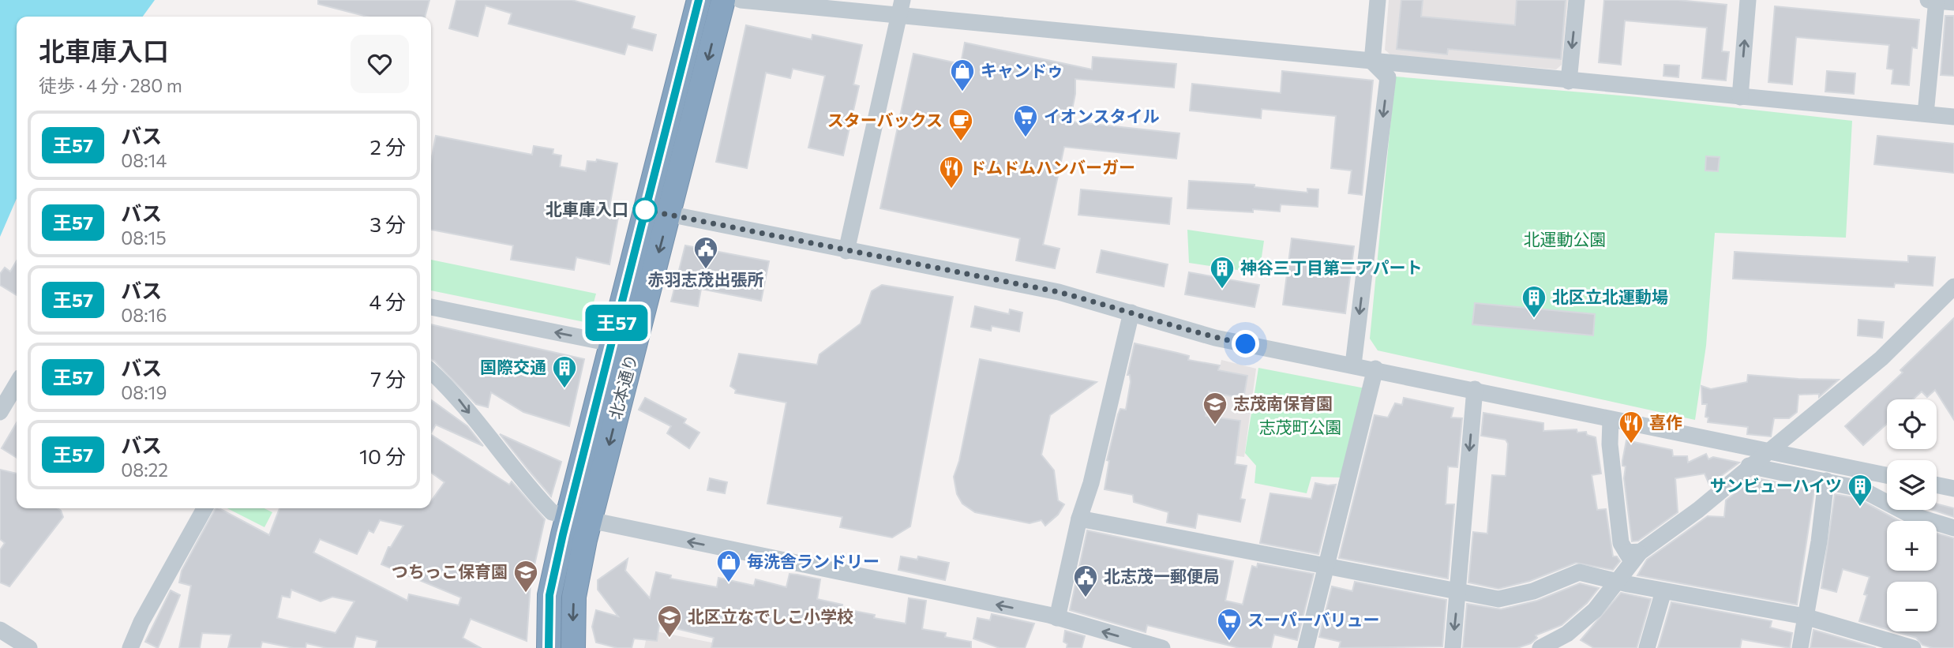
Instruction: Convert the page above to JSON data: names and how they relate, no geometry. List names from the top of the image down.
{
  "streets": {
    "highway": ["北本通り"]
  },
  "parks": ["北運動公園", "志茂町公園"],
  "places": {
    "shop": ["キャンドゥ", "毎洗舎ランドリー"],
    "supermarket": ["イオンスタイル", "スーパーバリュー"],
    "cafe": ["スターバックス"],
    "restaurant": ["ドムドムハンバーガー", "喜作"],
    "other": ["北車庫入口"],
    "public building": ["赤羽志茂出張所", "北志茂一郵便局"],
    "building": [
      "神谷三丁目第二アパート",
      "北区立北運動場",
      "国際交通",
      "サンビューハイツ"
    ],
    "school or university": ["志茂南保育園", "つちっこ保育園", "北区立なでしこ小学校"]
  },
  "lines": ["bus line 王57"],
  "page": {
    "on_map": "王57",
    "heading": ["北車庫入口", "徒歩 · 4 分 · 280 m"],
    "list": [
      {
        "mark": "王57",
        "name": "バス",
        "note": "08:14",
        "value": "2 分"
      },
      {
        "mark": "王57",
        "name": "バス",
        "note": "08:15",
        "value": "3 分"
      },
      {
        "mark": "王57",
        "name": "バス",
        "note": "08:16",
        "value": "4 分"
      },
      {
        "mark": "王57",
        "name": "バス",
        "note": "08:19",
        "value": "7 分"
      },
      {
        "mark": "王57",
        "name": "バス",
        "note": "08:22",
        "value": "10 分"
      }
    ],
    "map_buttons": ["+", "−"]
  }
}
